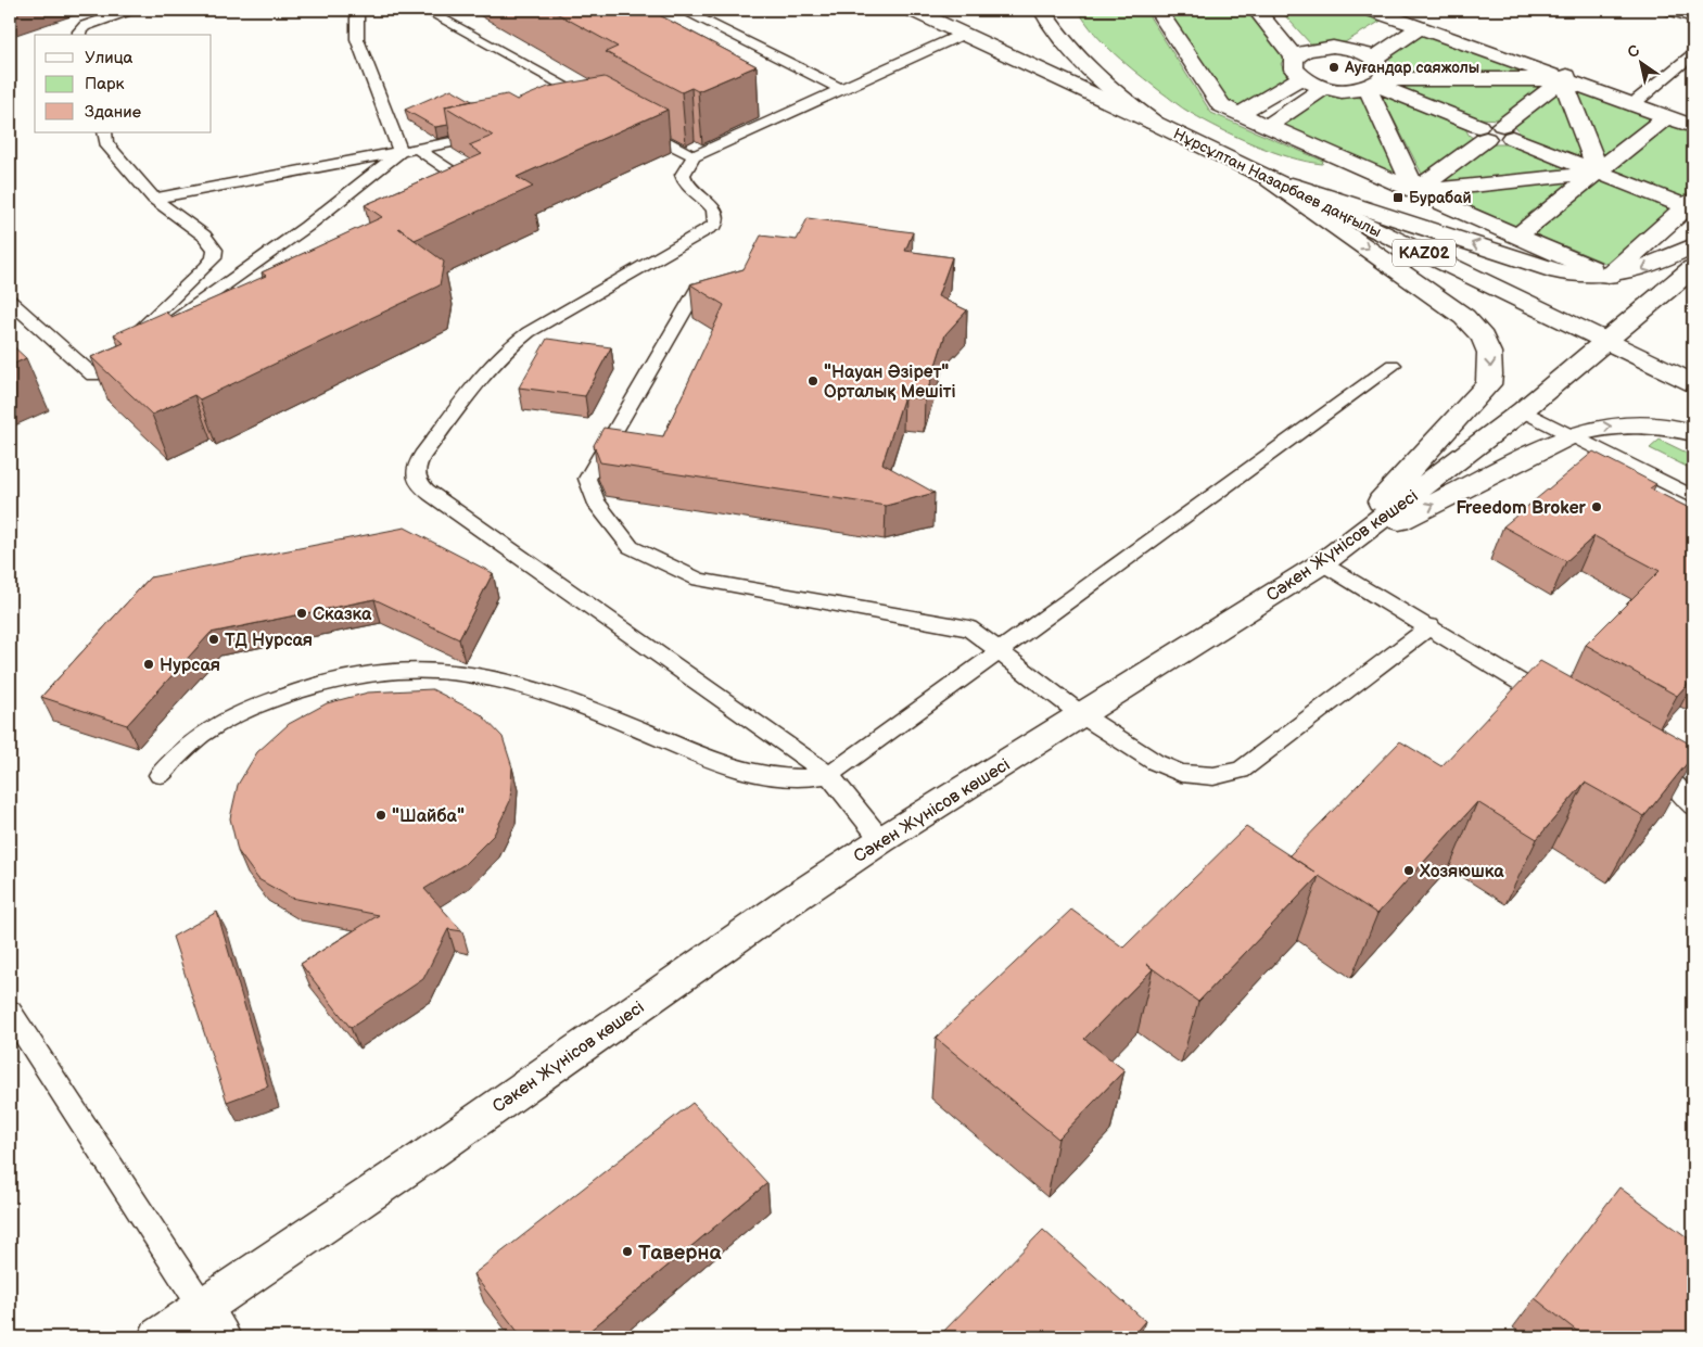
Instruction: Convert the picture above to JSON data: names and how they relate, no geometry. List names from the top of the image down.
{
  "streets": {
    "main road": ["Нұрсұлтан Назарбаев даңғылы", "KАZ02", "Сәкен Жүнісов көшесі"]
  },
  "crossings": [
    ["Нұрсұлтан Назарбаев даңғылы", "KАZ02"],
    ["Нұрсұлтан Назарбаев даңғылы", "Сәкен Жүнісов көшесі"]
  ],
  "places": {
    "other": [
      "Ауғандар саяжолы",
      "\"Науан Әзірет\" Орталық Мешіті",
      "Freedom Broker",
      "Сказка",
      "ТД Нурсая",
      "Нурсая",
      "\"Шайба\"",
      "Хозяюшка",
      "Таверна"
    ],
    "transit": ["Бурабай"]
  },
  "legend": ["Улица", "Парк", "Здание"],
  "north": "top left"
}
